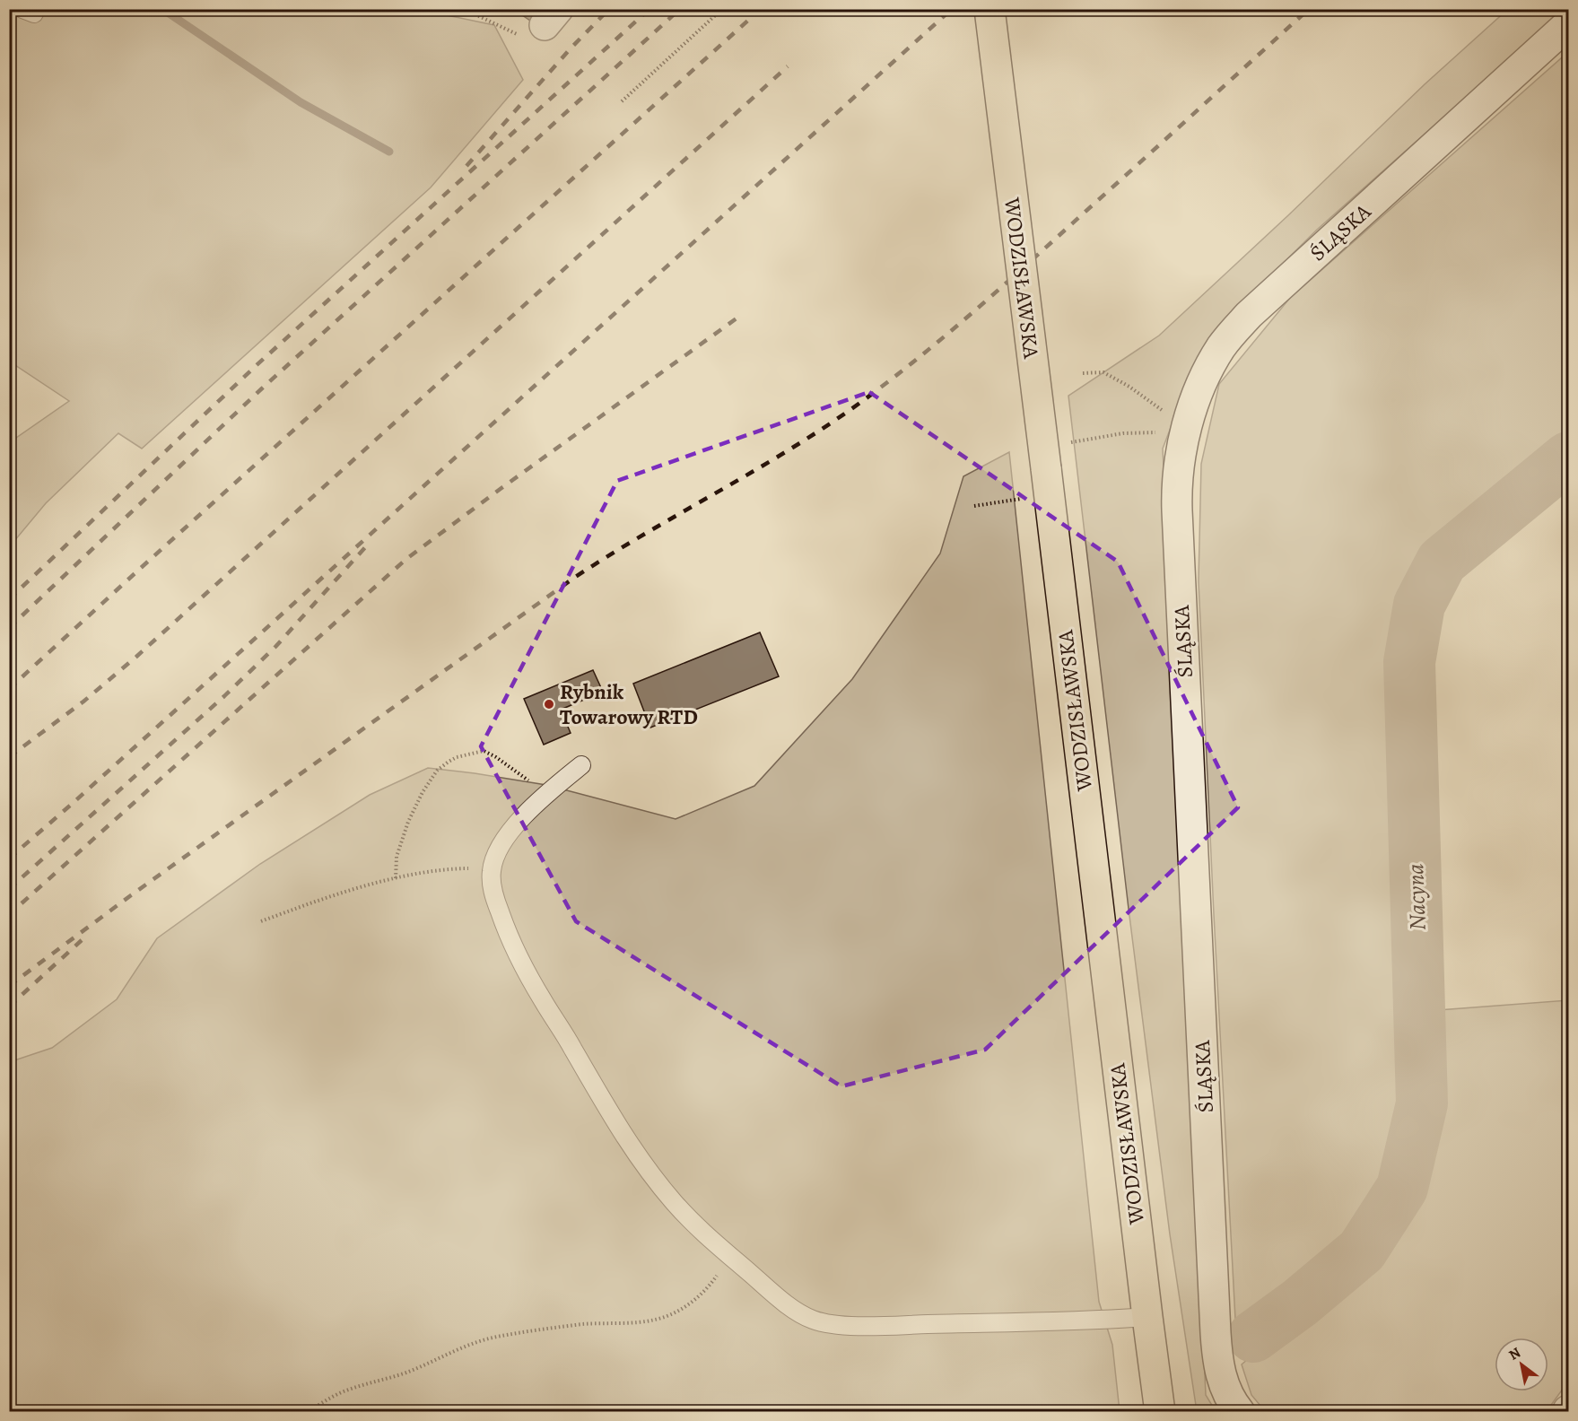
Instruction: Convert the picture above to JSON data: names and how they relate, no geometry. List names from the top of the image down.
{
  "streets": {
    "main road": ["WODZISŁAWSKA"],
    "street": ["ŚLĄSKA"]
  },
  "water": ["Nacyna"],
  "places": ["Rybnik Towarowy RTD"],
  "north": "top left"
}
